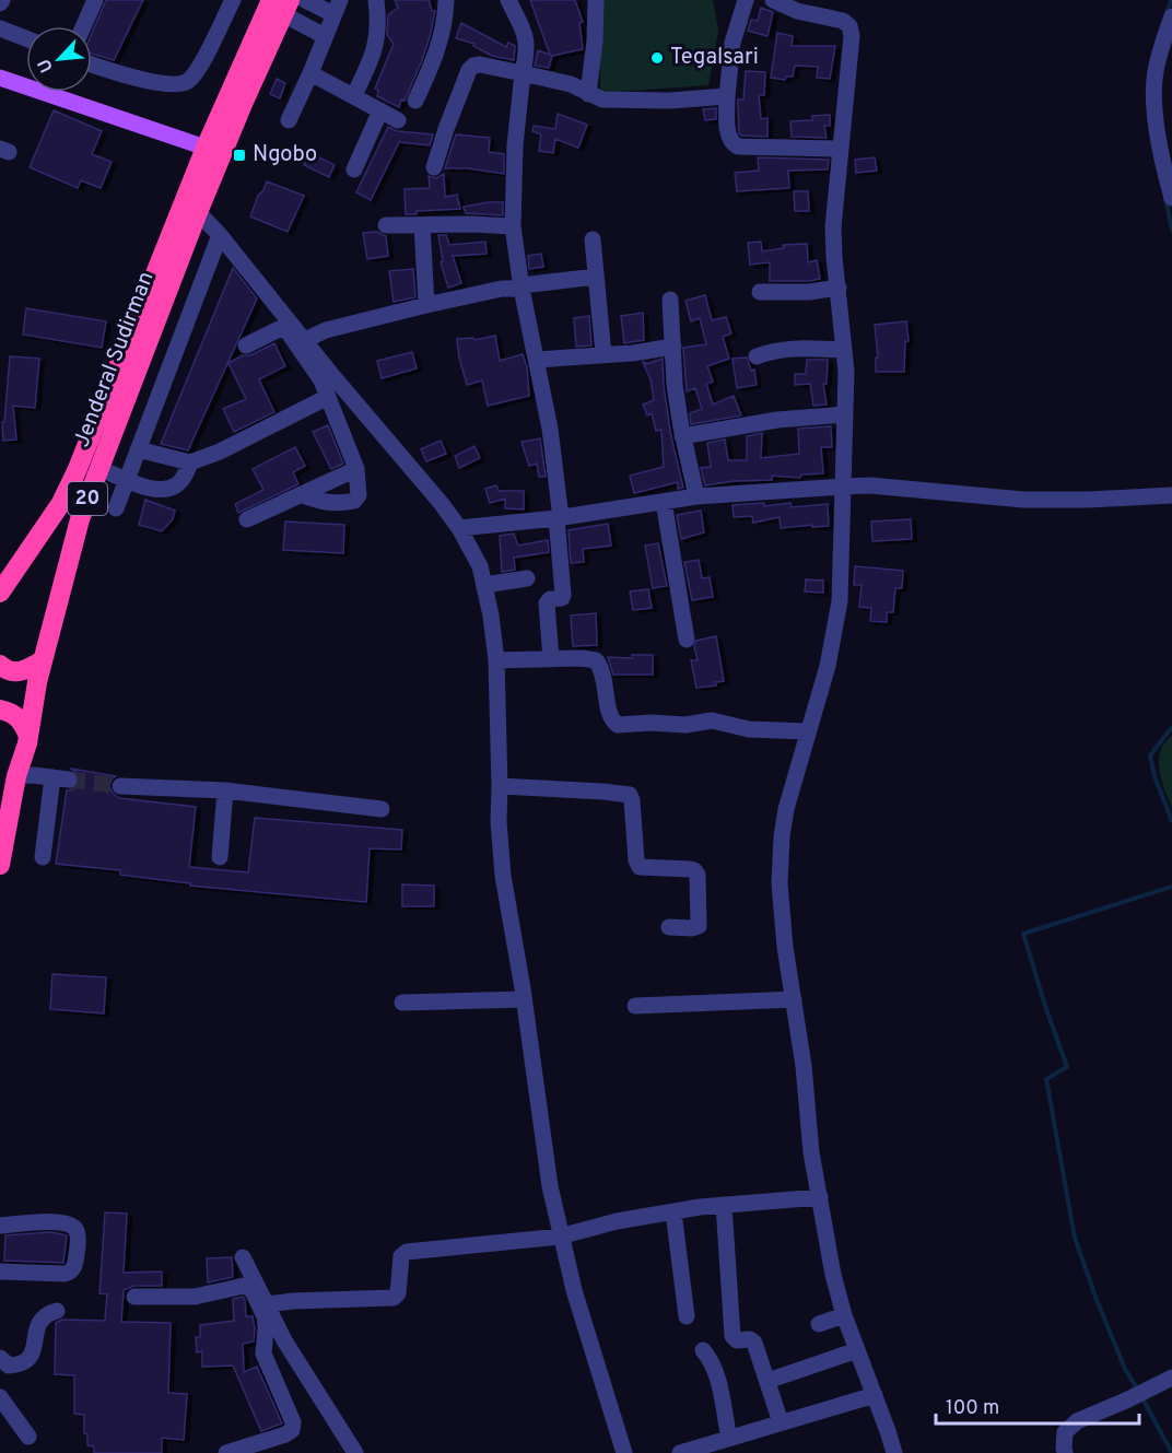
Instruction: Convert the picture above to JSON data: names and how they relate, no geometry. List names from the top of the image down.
{
  "streets": {
    "highway": ["Jenderal Sudirman", "20"]
  },
  "places": {
    "other": ["Tegalsari"],
    "transit": ["Ngobo"]
  },
  "scale_bar": "100 m",
  "north": "bottom left"
}
